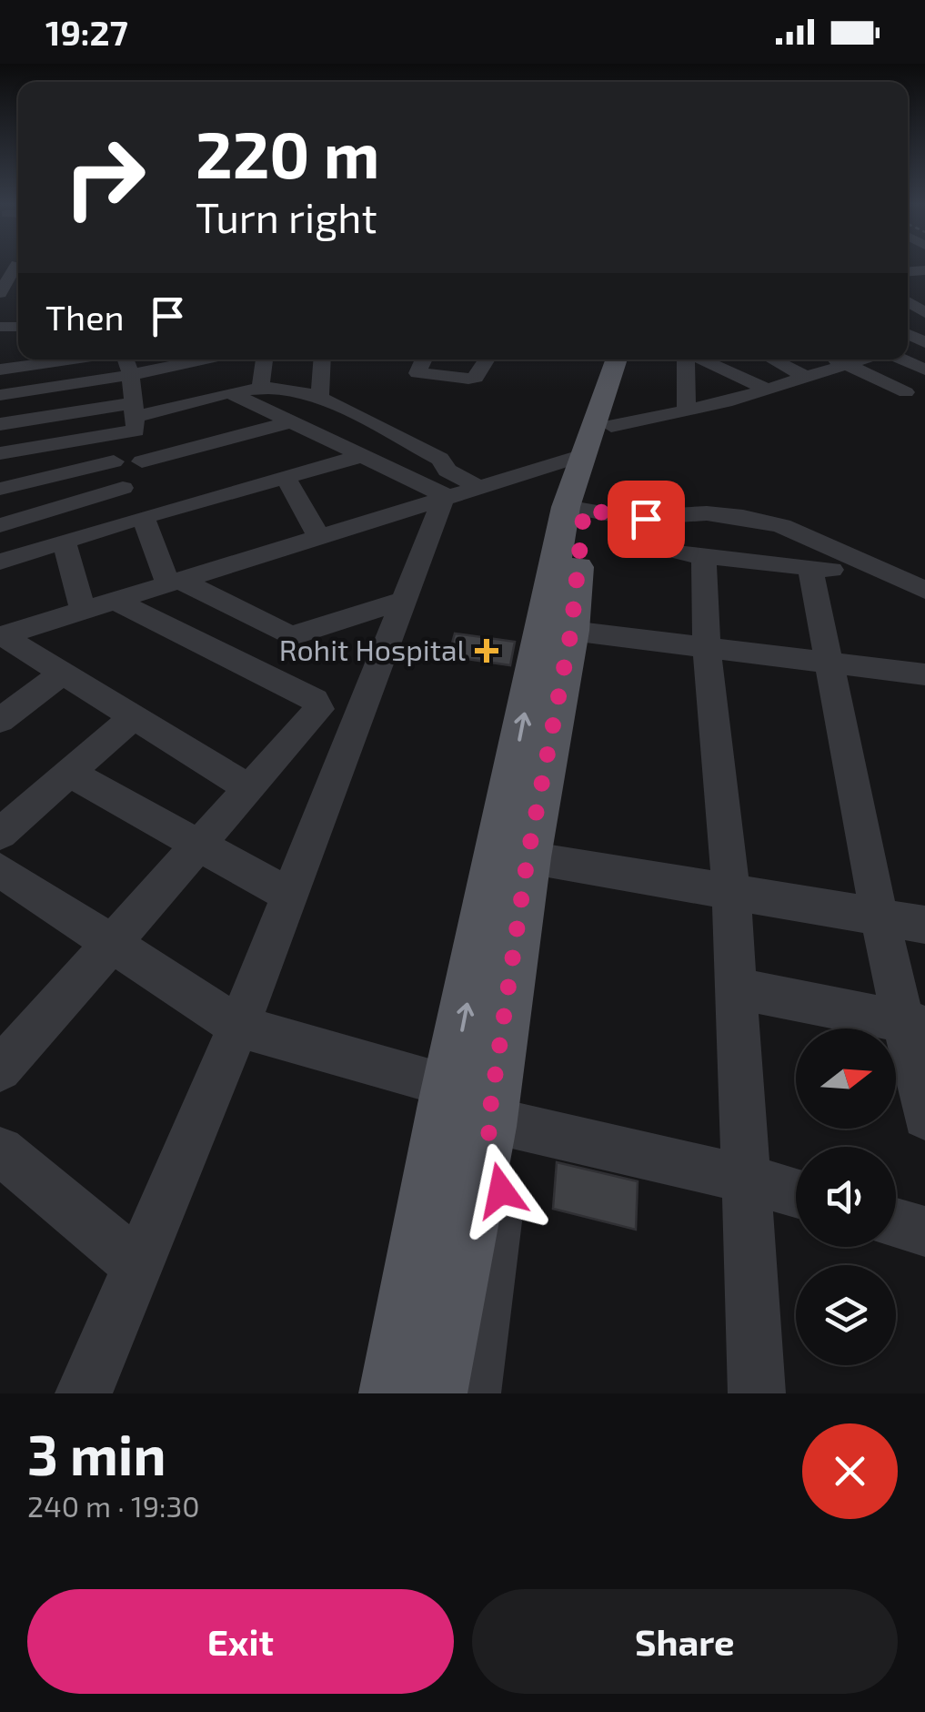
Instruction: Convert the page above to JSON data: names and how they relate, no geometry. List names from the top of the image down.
{
  "places": {
    "health": ["Rohit Hospital"]
  },
  "north": "right",
  "page": {
    "status": "19:27",
    "turn": ["220 m", "Turn right"],
    "then": "Then",
    "heading": ["3 min", "240 m · 19:30"],
    "buttons": ["Exit", "Share"]
  }
}
